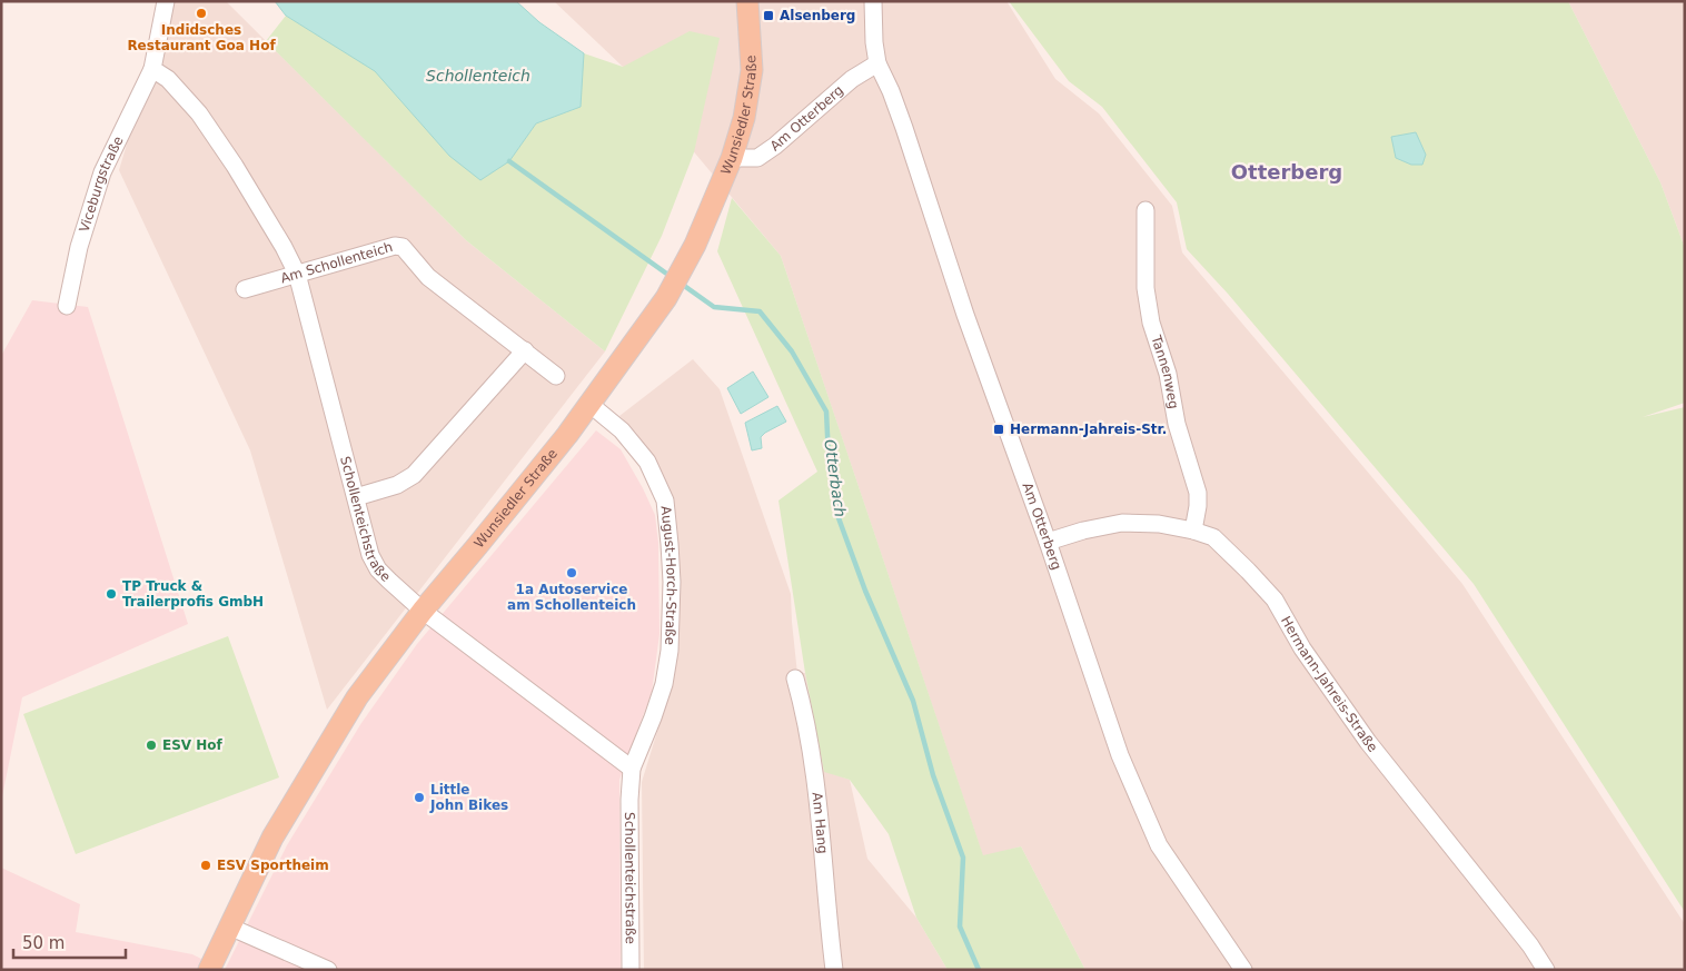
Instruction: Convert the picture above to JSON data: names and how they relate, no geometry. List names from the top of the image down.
{
  "streets": {
    "main road": ["Wunsiedler Straße"],
    "street": [
      "Am Otterberg",
      "Viceburgstraße",
      "Am Schollenteich",
      "Tannenweg",
      "Schollenteichstraße",
      "August-Horch-Straße",
      "Hermann-Jahreis-Straße",
      "Am Hang"
    ]
  },
  "crossings": [
    ["Wunsiedler Straße", "Am Otterberg"],
    ["Wunsiedler Straße", "Schollenteichstraße"],
    ["Wunsiedler Straße", "August-Horch-Straße"],
    ["Am Otterberg", "Hermann-Jahreis-Straße"],
    ["Viceburgstraße", "Schollenteichstraße"],
    ["Am Schollenteich", "Schollenteichstraße"],
    ["Tannenweg", "Hermann-Jahreis-Straße"],
    ["Schollenteichstraße", "August-Horch-Straße"]
  ],
  "districts": ["Otterberg"],
  "water": ["Schollenteich", "Otterbach"],
  "places": {
    "other": [
      "Indidsches Restaurant Goa Hof",
      "1a Autoservice am Schollenteich",
      "TP Truck & Trailerprofis GmbH",
      "ESV Hof",
      "Little John Bikes",
      "ESV Sportheim"
    ],
    "transit": ["Alsenberg", "Hermann-Jahreis-Str."]
  },
  "scale_bar": "50 m"
}
